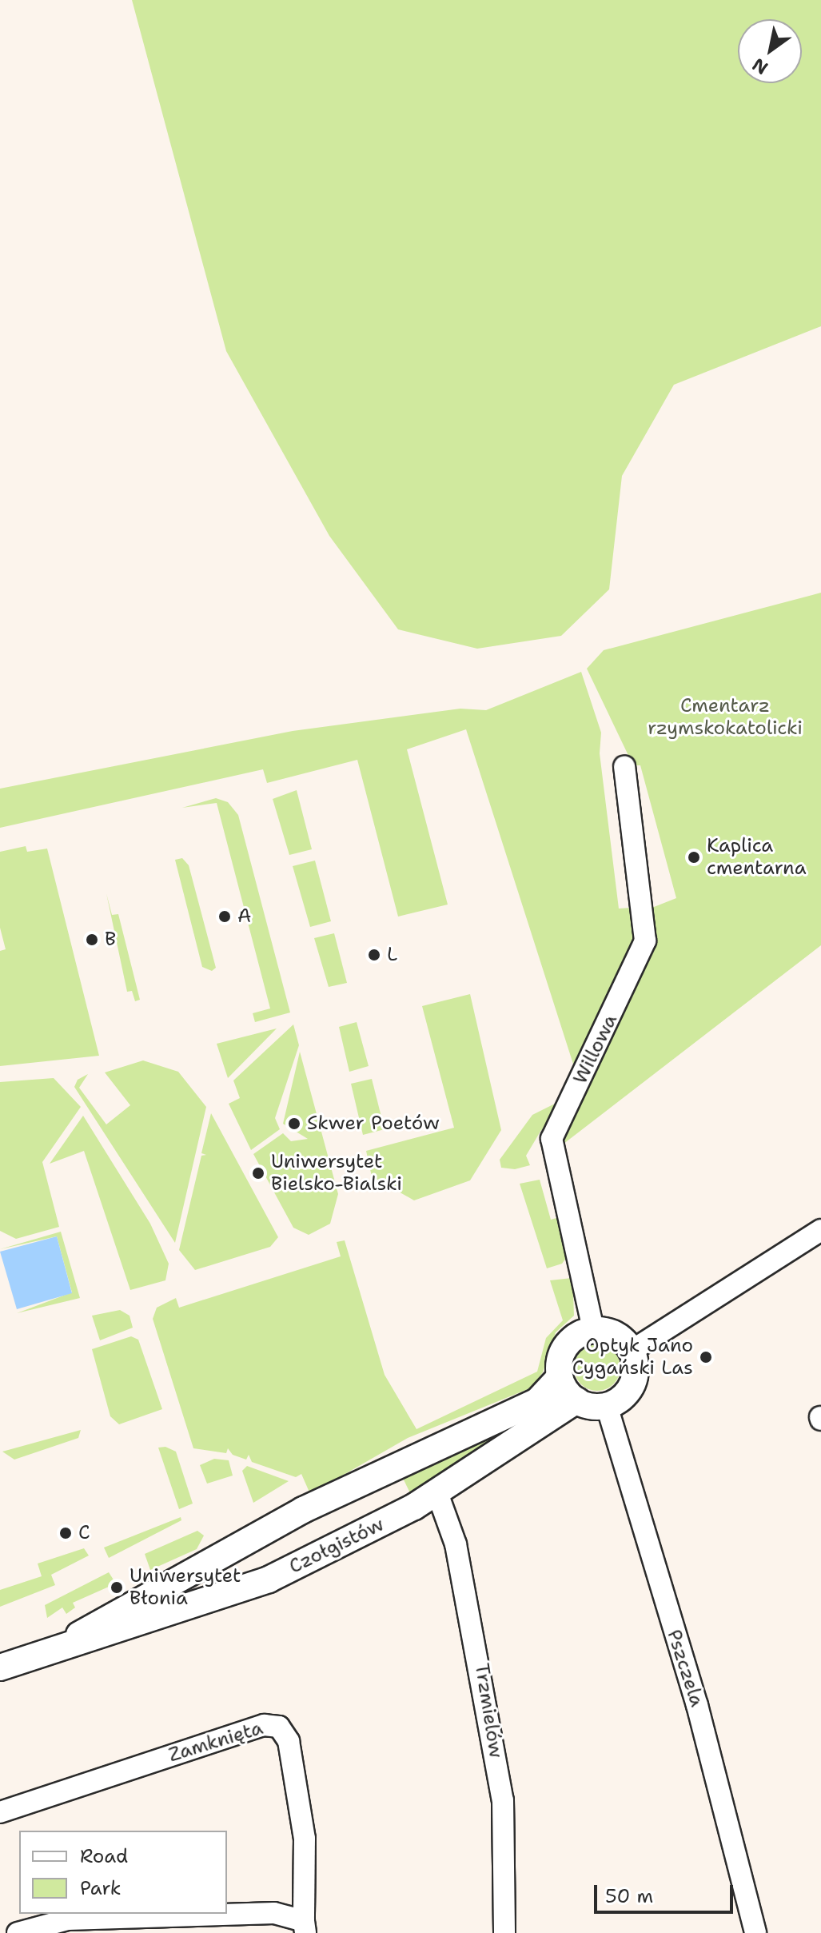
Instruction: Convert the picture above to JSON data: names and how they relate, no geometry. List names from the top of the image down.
{
  "streets": {
    "street": [
      "Willowa",
      "Czołgistów",
      "Pszczela",
      "Trzmielów",
      "Zamknięta"
    ]
  },
  "crossings": [
    ["Willowa", "Czołgistów"],
    ["Willowa", "Pszczela"],
    ["Czołgistów", "Pszczela"],
    ["Czołgistów", "Trzmielów"]
  ],
  "parks": ["Cmentarz rzymskokatolicki"],
  "places": [
    "Kaplica cmentarna",
    "A",
    "B",
    "L",
    "Skwer Poetów",
    "Uniwersytet Bielsko-Bialski",
    "Optyk Jano Cygański Las",
    "C",
    "Uniwersytet Błonia"
  ],
  "legend": ["Road", "Park"],
  "scale_bar": "50 m",
  "north": "bottom left"
}
